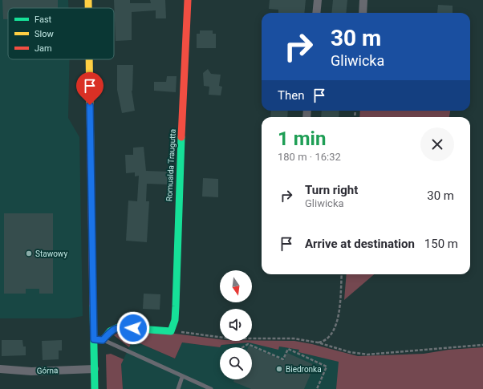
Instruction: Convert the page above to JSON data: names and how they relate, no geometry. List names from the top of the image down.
{
  "streets": {
    "street": ["Romualda Traugutta", "Górna"]
  },
  "places": ["Stawowy", "Biedronka"],
  "legend": ["Fast", "Slow", "Jam"],
  "north": "bottom",
  "page": {
    "turn": ["30 m", "Gliwicka"],
    "then": "Then",
    "heading": ["1 min", "180 m · 16:32"],
    "list": [
      {
        "name": "Turn right",
        "note": "Gliwicka",
        "value": "30 m"
      },
      {
        "name": "Arrive at destination",
        "value": "150 m"
      }
    ]
  }
}
